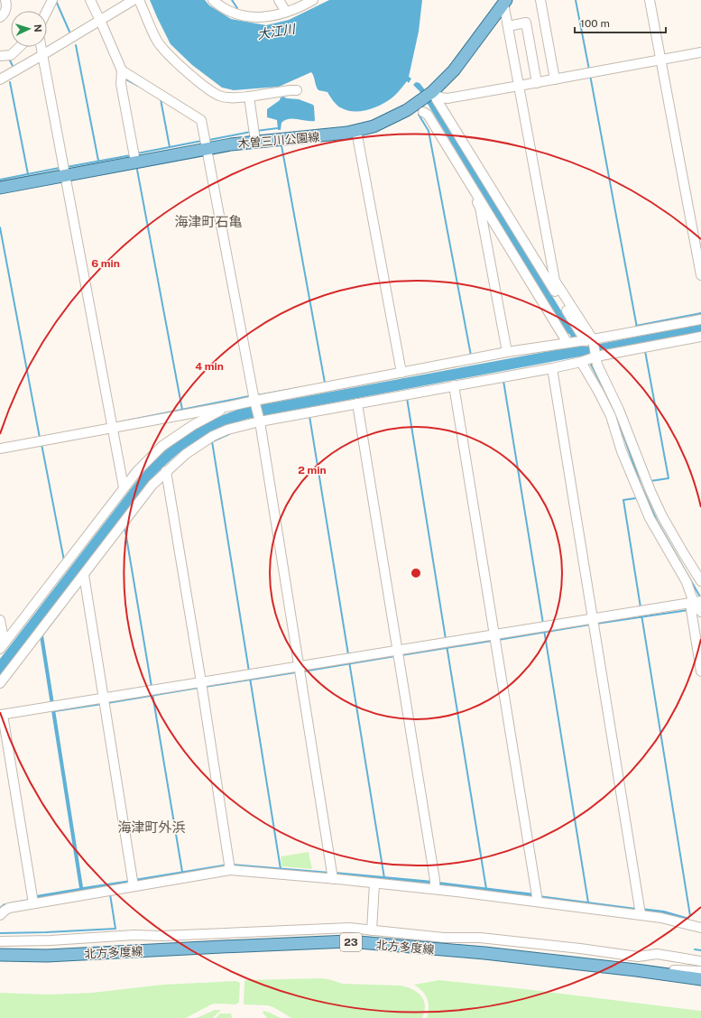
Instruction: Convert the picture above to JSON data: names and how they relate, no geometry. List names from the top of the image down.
{
  "streets": {
    "main road": ["木曽三川公園線", "23", "北方多度線"]
  },
  "districts": ["海津町石亀", "海津町外浜"],
  "water": ["大江川"],
  "scale_bar": "100 m",
  "north": "right",
  "rings": ["6 min", "4 min", "2 min"]
}
